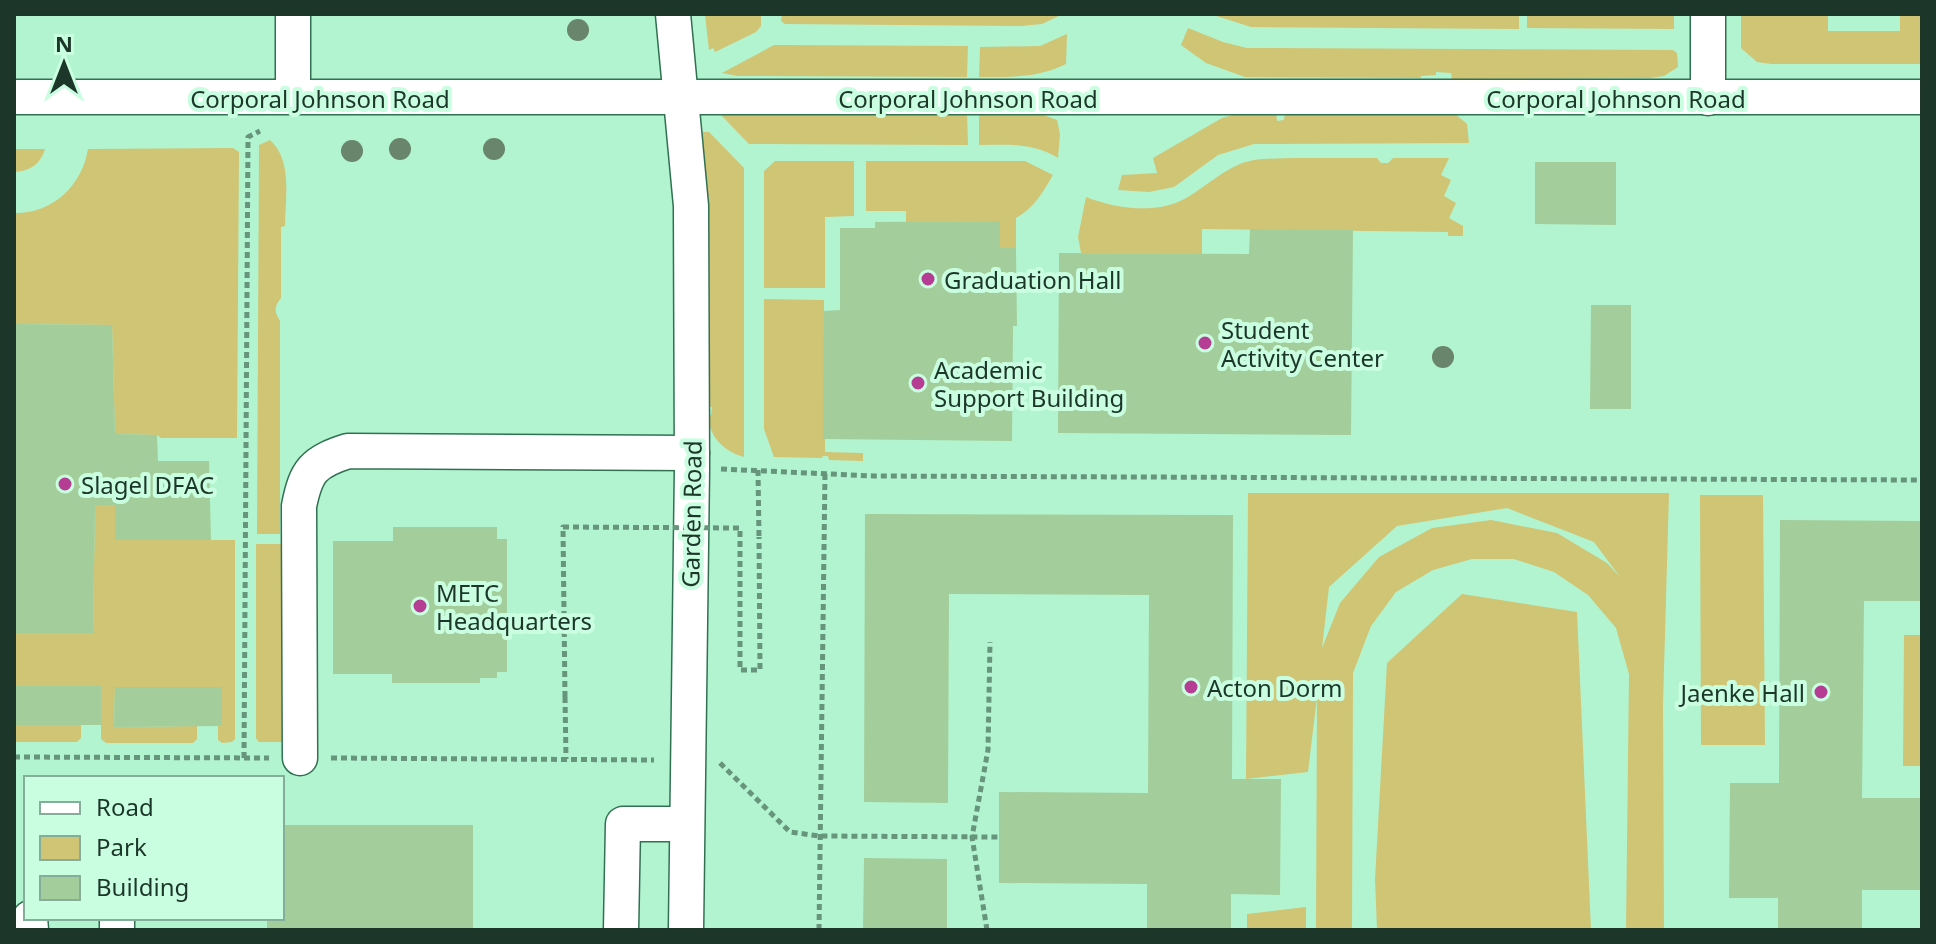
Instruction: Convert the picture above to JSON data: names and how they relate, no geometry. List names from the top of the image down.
{
  "streets": {
    "street": ["Corporal Johnson Road", "Garden Road"]
  },
  "crossings": [
    ["Corporal Johnson Road", "Garden Road"]
  ],
  "places": [
    "Graduation Hall",
    "Student Activity Center",
    "Academic Support Building",
    "Slagel DFAC",
    "METC Headquarters",
    "Acton Dorm",
    "Jaenke Hall"
  ],
  "legend": ["Road", "Park", "Building"],
  "north": "top"
}
